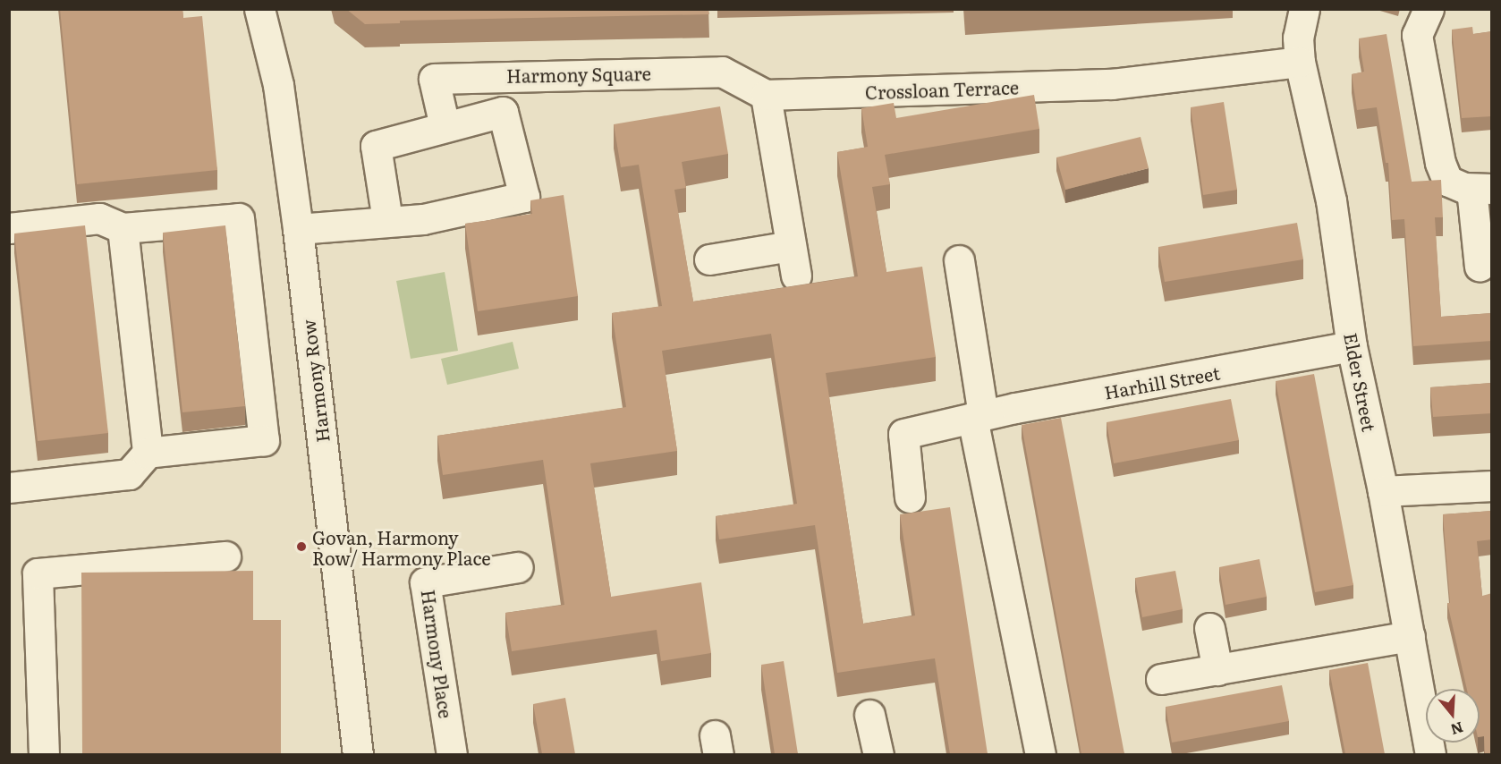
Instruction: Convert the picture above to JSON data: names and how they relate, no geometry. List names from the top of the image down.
{
  "streets": {
    "street": [
      "Harmony Square",
      "Crossloan Terrace",
      "Harmony Row",
      "Harhill Street",
      "Elder Street",
      "Harmony Place"
    ]
  },
  "crossings": [
    ["Harmony Square", "Crossloan Terrace"],
    ["Harmony Square", "Harmony Row"],
    ["Crossloan Terrace", "Elder Street"],
    ["Harhill Street", "Elder Street"]
  ],
  "places": ["Govan, Harmony Row/ Harmony Place"],
  "north": "bottom"
}
